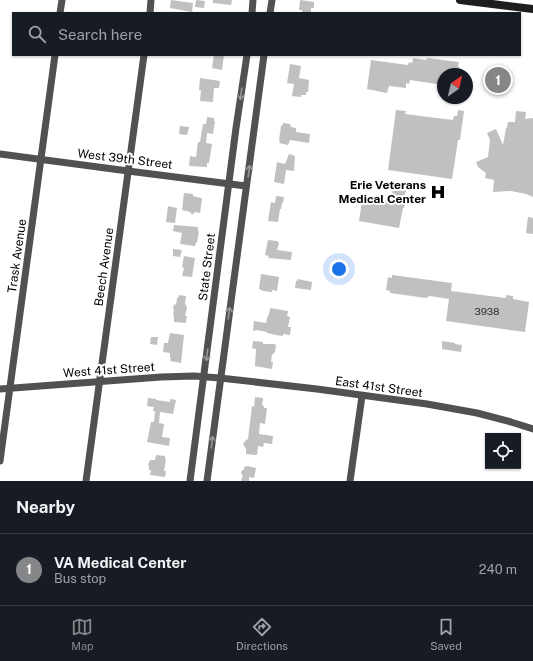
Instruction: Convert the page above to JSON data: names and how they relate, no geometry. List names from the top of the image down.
{
  "streets": {
    "street": [
      "West 39th Street",
      "Trask Avenue",
      "Beech Avenue",
      "State Street",
      "West 41st Street",
      "East 41st Street"
    ]
  },
  "crossings": [
    ["West 39th Street", "Trask Avenue"],
    ["West 39th Street", "Beech Avenue"],
    ["West 39th Street", "State Street"],
    ["Trask Avenue", "West 41st Street"],
    ["Beech Avenue", "West 41st Street"],
    ["State Street", "West 41st Street"],
    ["West 41st Street", "East 41st Street"]
  ],
  "places": {
    "hospital": ["Erie Veterans Medical Center"]
  },
  "house_numbers": ["3938"],
  "north": "top right",
  "page": {
    "search": "Search here",
    "pins": "1",
    "heading": "Nearby",
    "list": [
      {
        "mark": "1",
        "name": "VA Medical Center",
        "note": "Bus stop",
        "value": "240 m"
      }
    ],
    "nav": ["Map", "Directions", "Saved"]
  }
}
